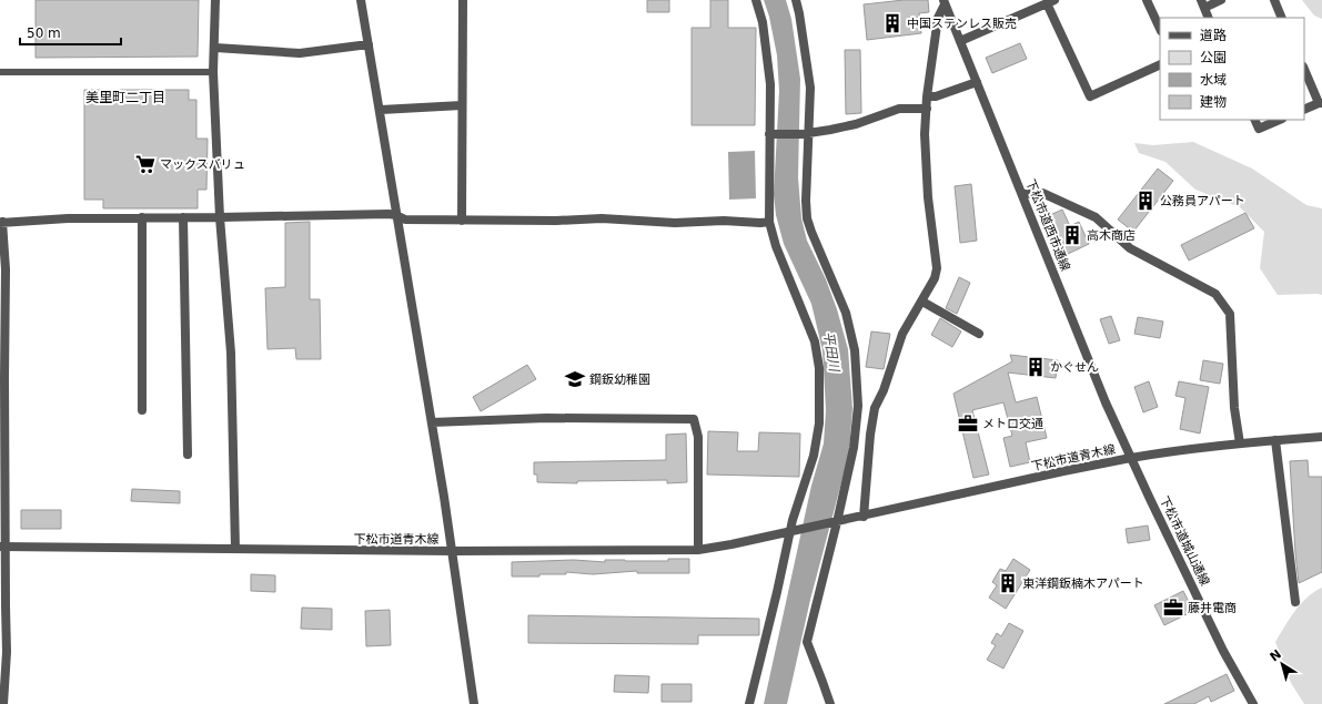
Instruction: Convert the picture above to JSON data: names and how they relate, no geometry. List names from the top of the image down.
{
  "streets": {
    "street": ["下松市道西市通線", "下松市道青木線", "下松市道城山通線"]
  },
  "crossings": [
    ["下松市道西市通線", "下松市道青木線"],
    ["下松市道西市通線", "下松市道城山通線"],
    ["下松市道青木線", "下松市道城山通線"]
  ],
  "districts": ["美里町二丁目"],
  "water": ["平田川"],
  "places": {
    "building": [
      "中国ステンレス販売",
      "公務員アパート",
      "高木商店",
      "かぐせん",
      "東洋鋼鈑楠木アパート"
    ],
    "supermarket": ["マックスバリュ"],
    "school or university": ["鋼鈑幼稚園"],
    "office": ["メトロ交通", "藤井電商"]
  },
  "legend": [
    "道路",
    "公園",
    "水域",
    "建物"
  ],
  "scale_bar": "50 m",
  "north": "top left"
}
